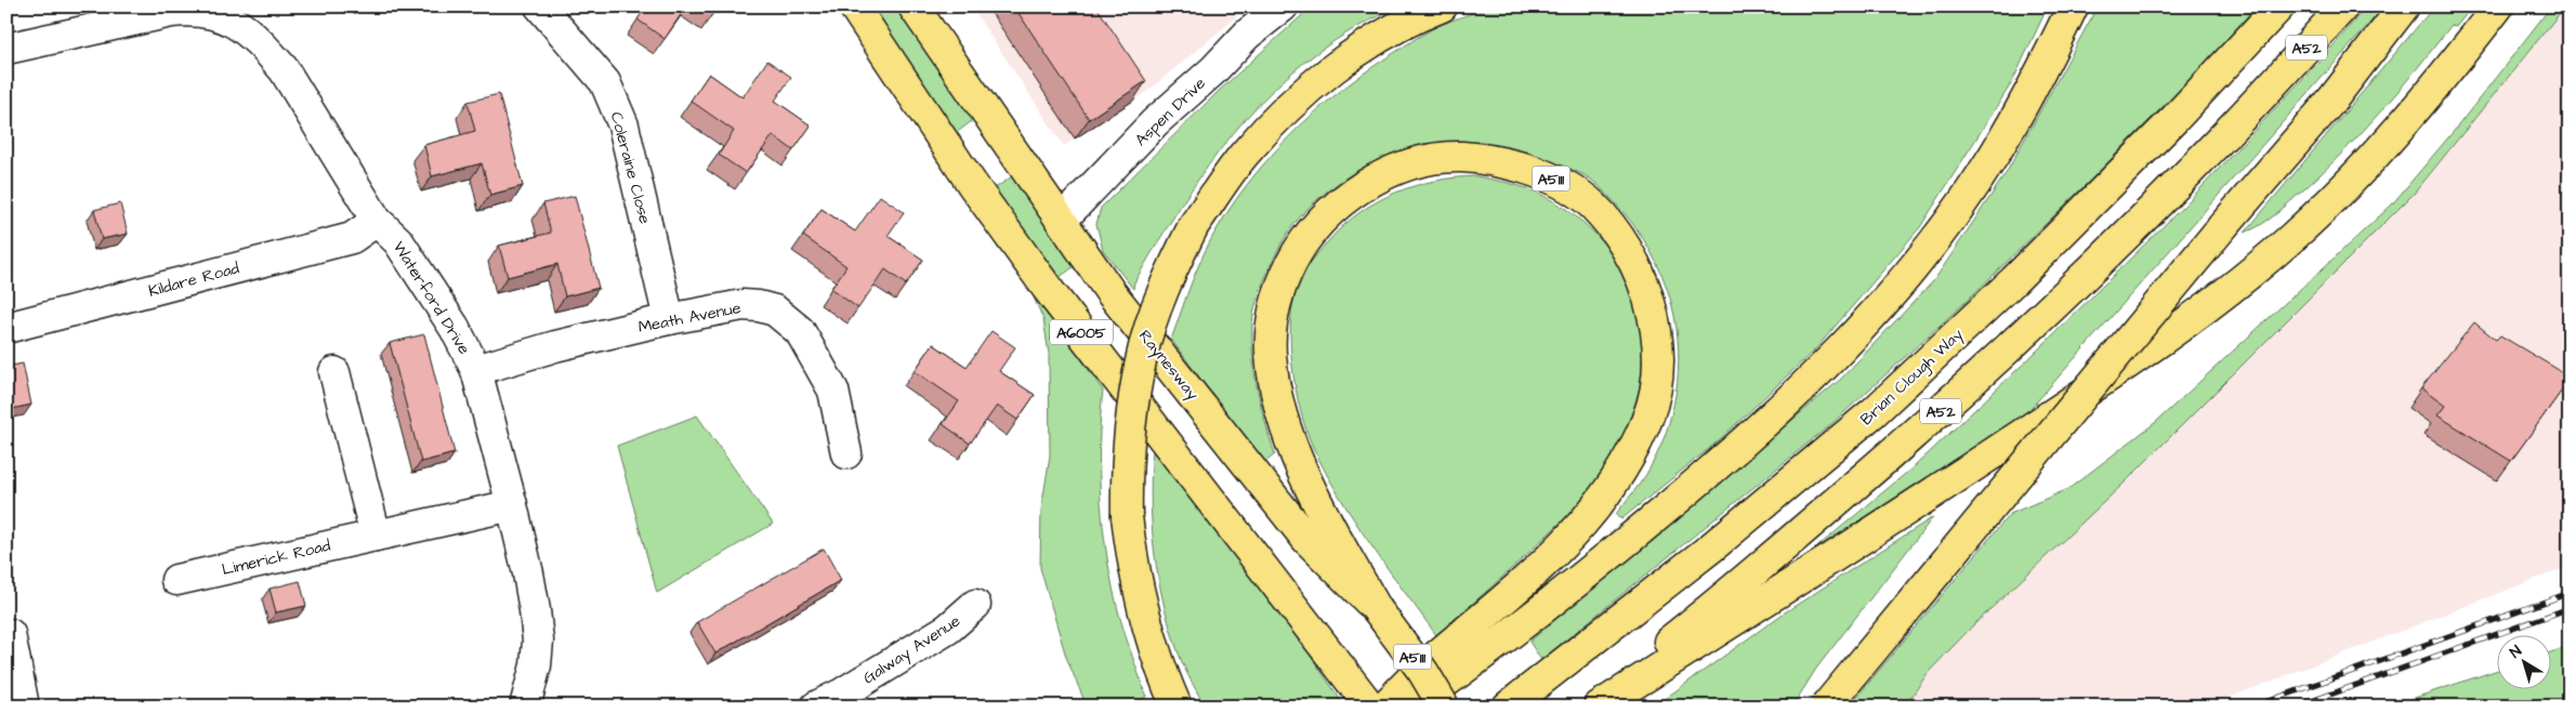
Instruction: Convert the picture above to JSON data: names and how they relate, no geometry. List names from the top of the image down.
{
  "streets": {
    "main road": [
      "A52",
      "A5111",
      "A6005",
      "Raynesway",
      "Brian Clough Way"
    ],
    "street": [
      "Aspen Drive",
      "Coleraine Close",
      "Kildare Road",
      "Waterford Drive",
      "Meath Avenue",
      "Limerick Road",
      "Galway Avenue"
    ]
  },
  "crossings": [
    ["Aspen Drive", "Raynesway"],
    ["Coleraine Close", "Meath Avenue"],
    ["A5111", "Raynesway"],
    ["Kildare Road", "Waterford Drive"],
    ["Waterford Drive", "Meath Avenue"],
    ["Waterford Drive", "Limerick Road"]
  ],
  "north": "top left"
}
